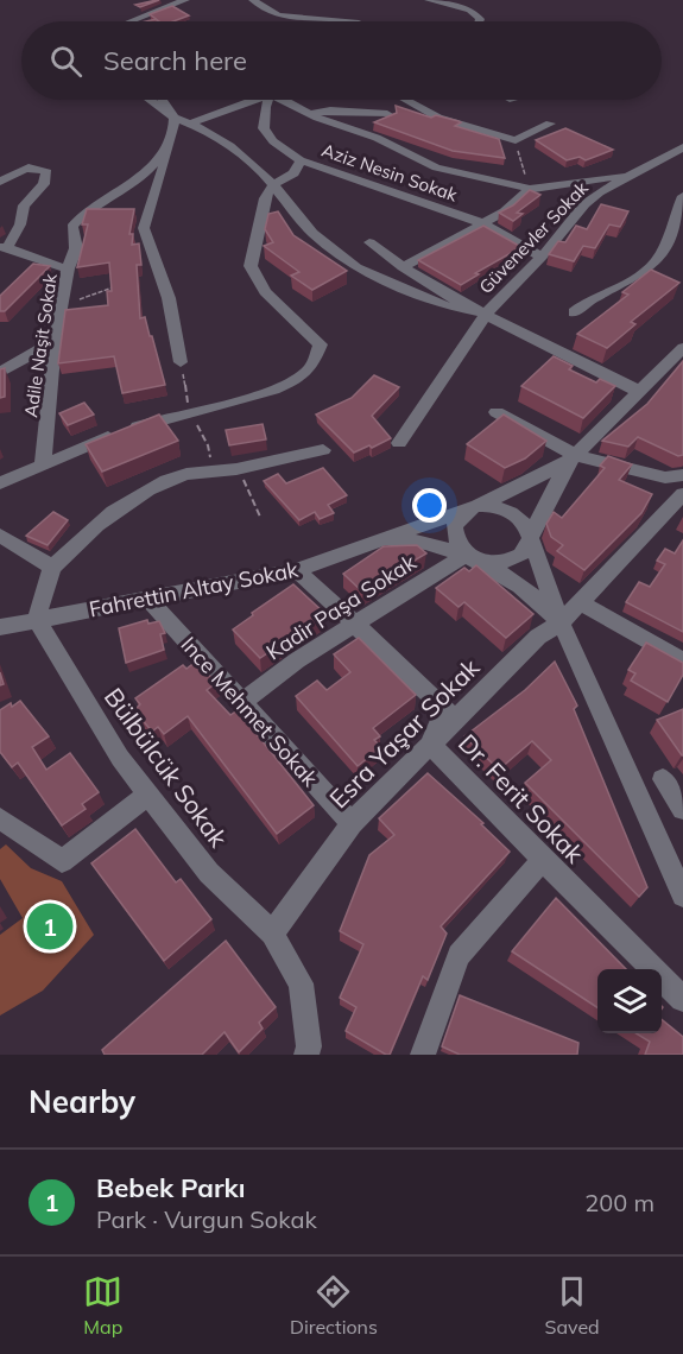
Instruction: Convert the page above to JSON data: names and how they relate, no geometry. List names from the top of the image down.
{
  "streets": {
    "street": [
      "Aziz Nesin Sokak",
      "Güvenevler Sokak",
      "Adile Naşit Sokak",
      "Fahrettin Altay Sokak",
      "Kadir Paşa Sokak",
      "Ince Mehmet Sokak",
      "Esra Yaşar Sokak",
      "Bülbülcük Sokak",
      "Dr. Ferit Sokak"
    ]
  },
  "crossings": [
    ["Aziz Nesin Sokak", "Güvenevler Sokak"],
    ["Fahrettin Altay Sokak", "Ince Mehmet Sokak"],
    ["Fahrettin Altay Sokak", "Bülbülcük Sokak"],
    ["Fahrettin Altay Sokak", "Dr. Ferit Sokak"],
    ["Kadir Paşa Sokak", "Ince Mehmet Sokak"],
    ["Kadir Paşa Sokak", "Dr. Ferit Sokak"],
    ["Ince Mehmet Sokak", "Esra Yaşar Sokak"],
    ["Esra Yaşar Sokak", "Bülbülcük Sokak"],
    ["Esra Yaşar Sokak", "Dr. Ferit Sokak"]
  ],
  "page": {
    "search": "Search here",
    "pins": "1",
    "heading": "Nearby",
    "list": [
      {
        "mark": "1",
        "name": "Bebek Parkı",
        "note": "Park · Vurgun Sokak",
        "value": "200 m"
      }
    ],
    "nav": ["Map", "Directions", "Saved"]
  }
}
